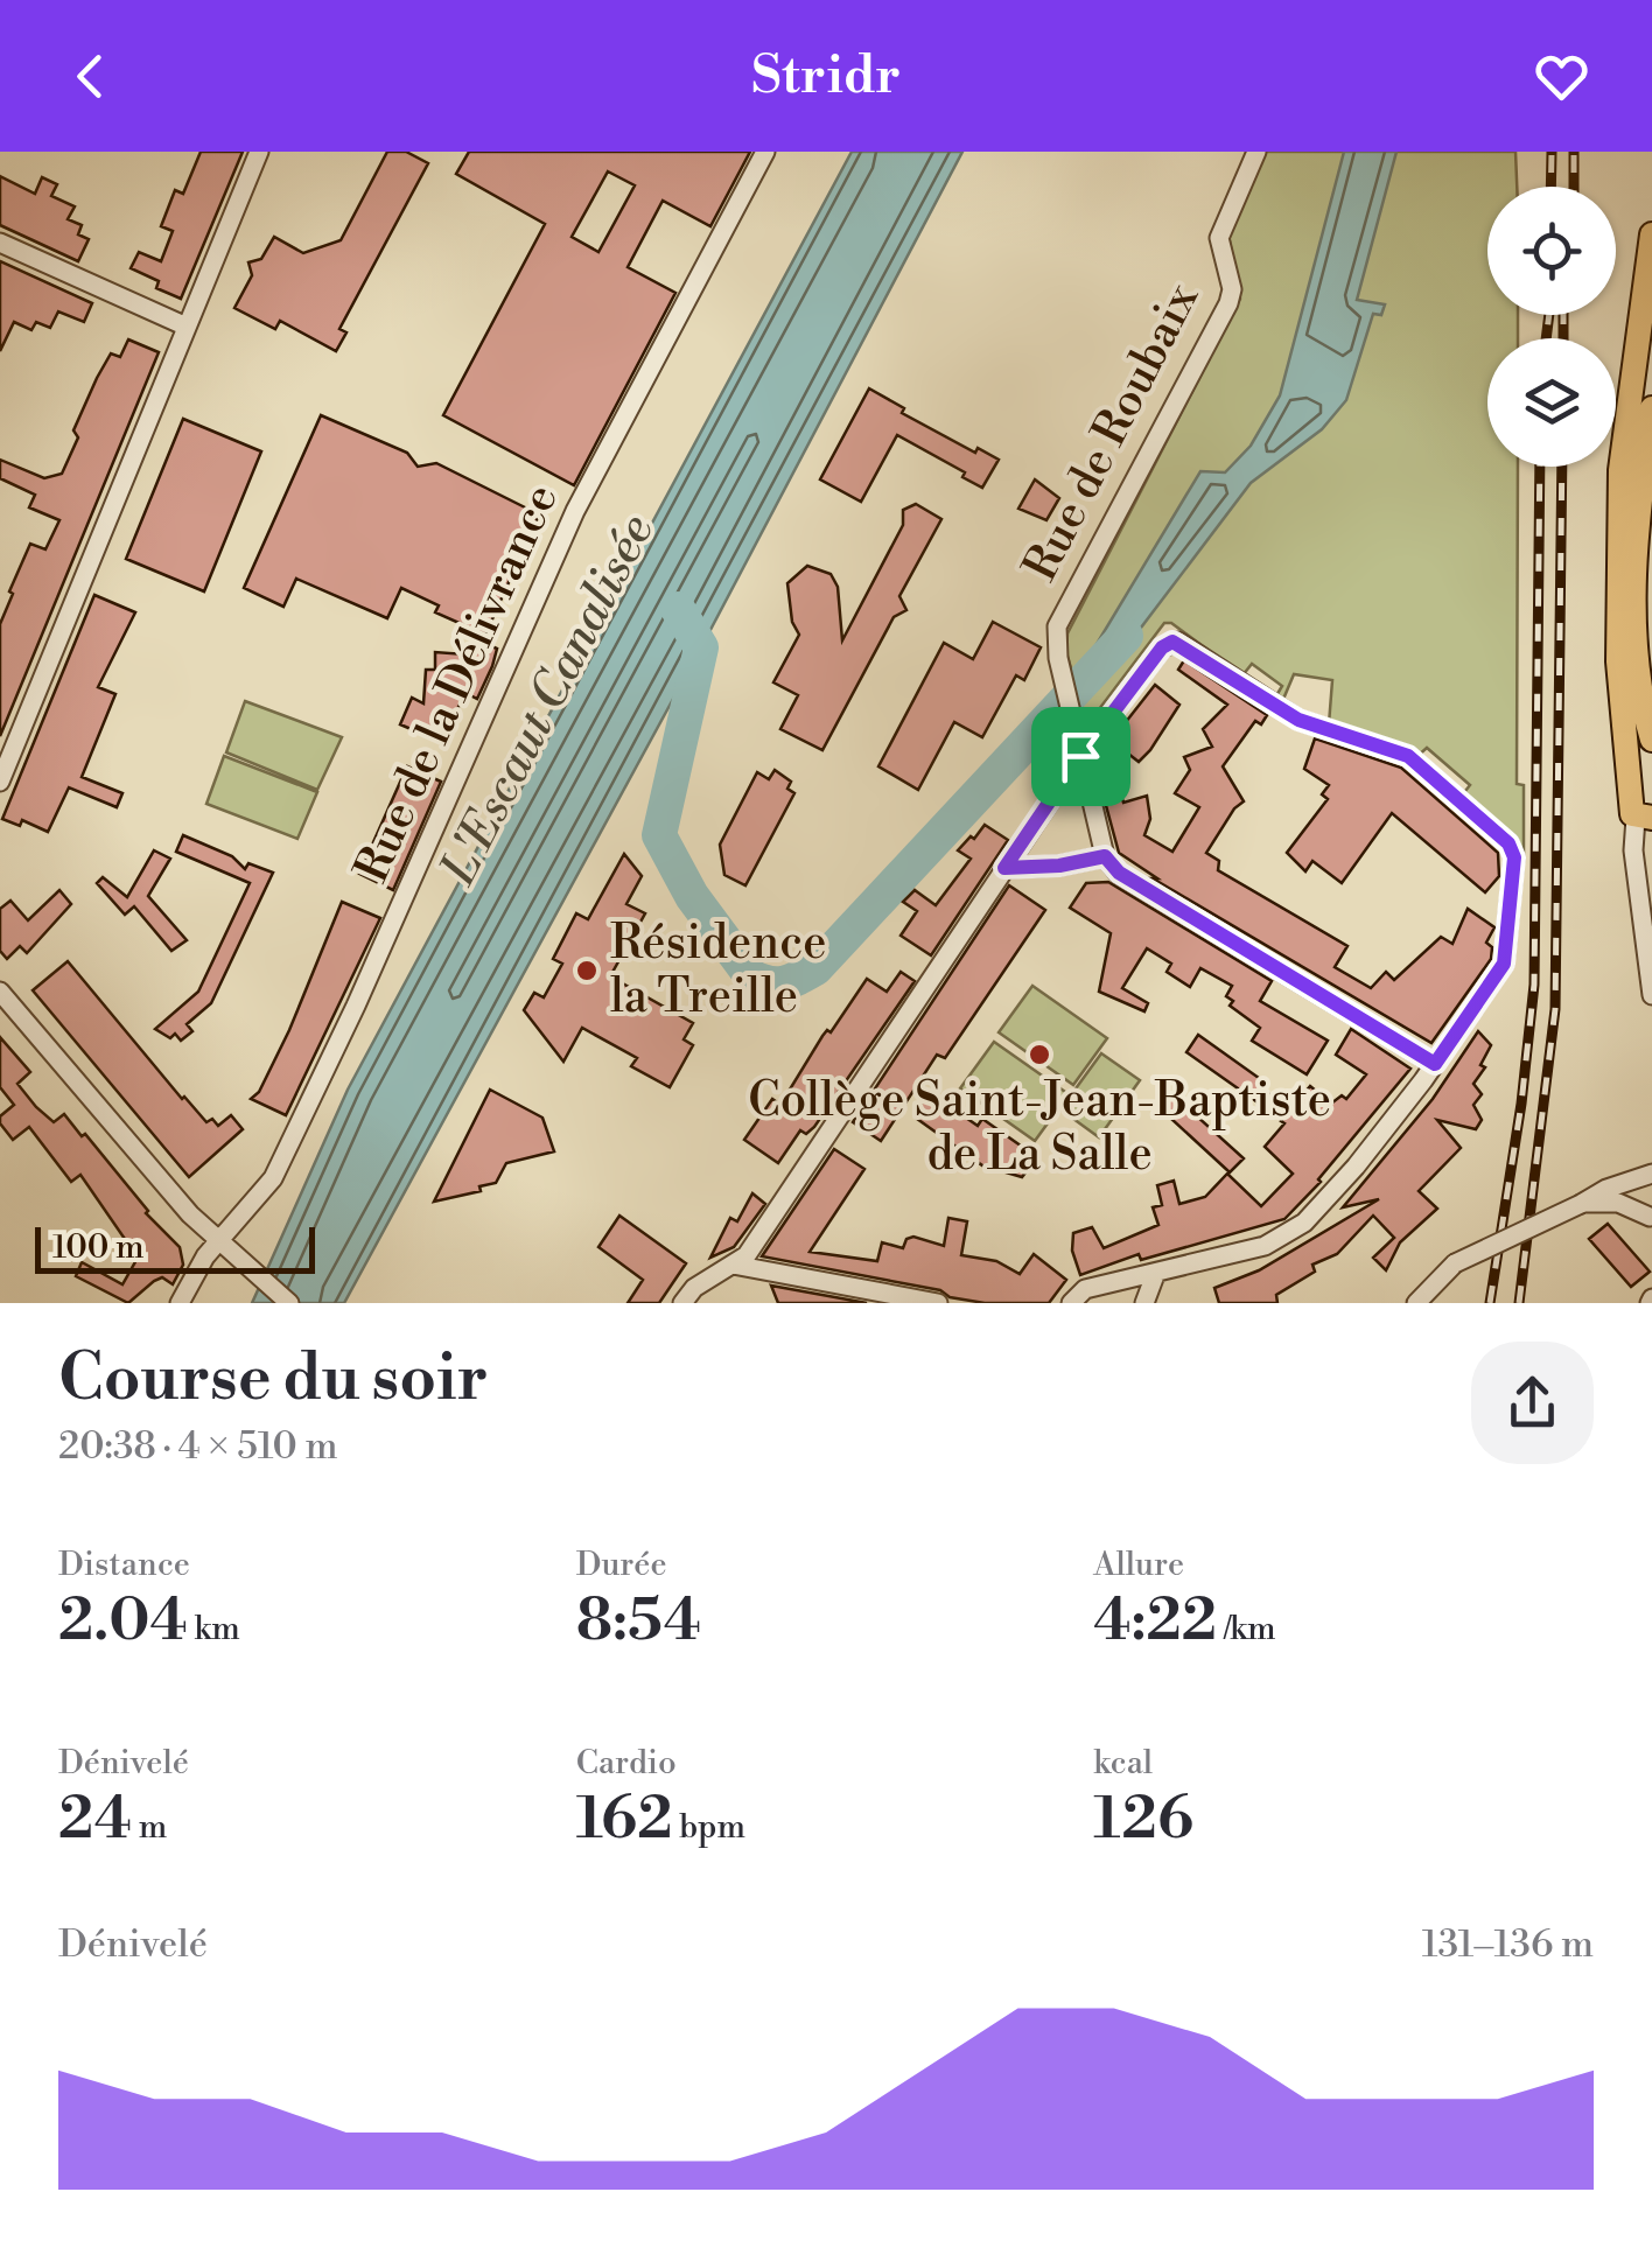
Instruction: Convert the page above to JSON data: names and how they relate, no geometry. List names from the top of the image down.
{
  "streets": {
    "street": ["Rue de Roubaix", "Rue de la Délivrance"]
  },
  "water": ["L'Escaut Canalisée"],
  "places": ["Résidence la Treille", "Collège Saint-Jean-Baptiste de La Salle"],
  "scale_bar": "100 m",
  "page": {
    "header": "Stridr",
    "scale": "100 m",
    "heading": ["Course du soir", "20:38 · 4 × 510 m"],
    "stats": [
      ["Distance", "2.04 km"],
      ["Durée", "8:54"],
      ["Allure", "4:22 /km"],
      ["Dénivelé", "24 m"],
      ["Cardio", "162 bpm"],
      ["kcal", "126"]
    ],
    "chart": ["Dénivelé", "131–136 m"]
  }
}
